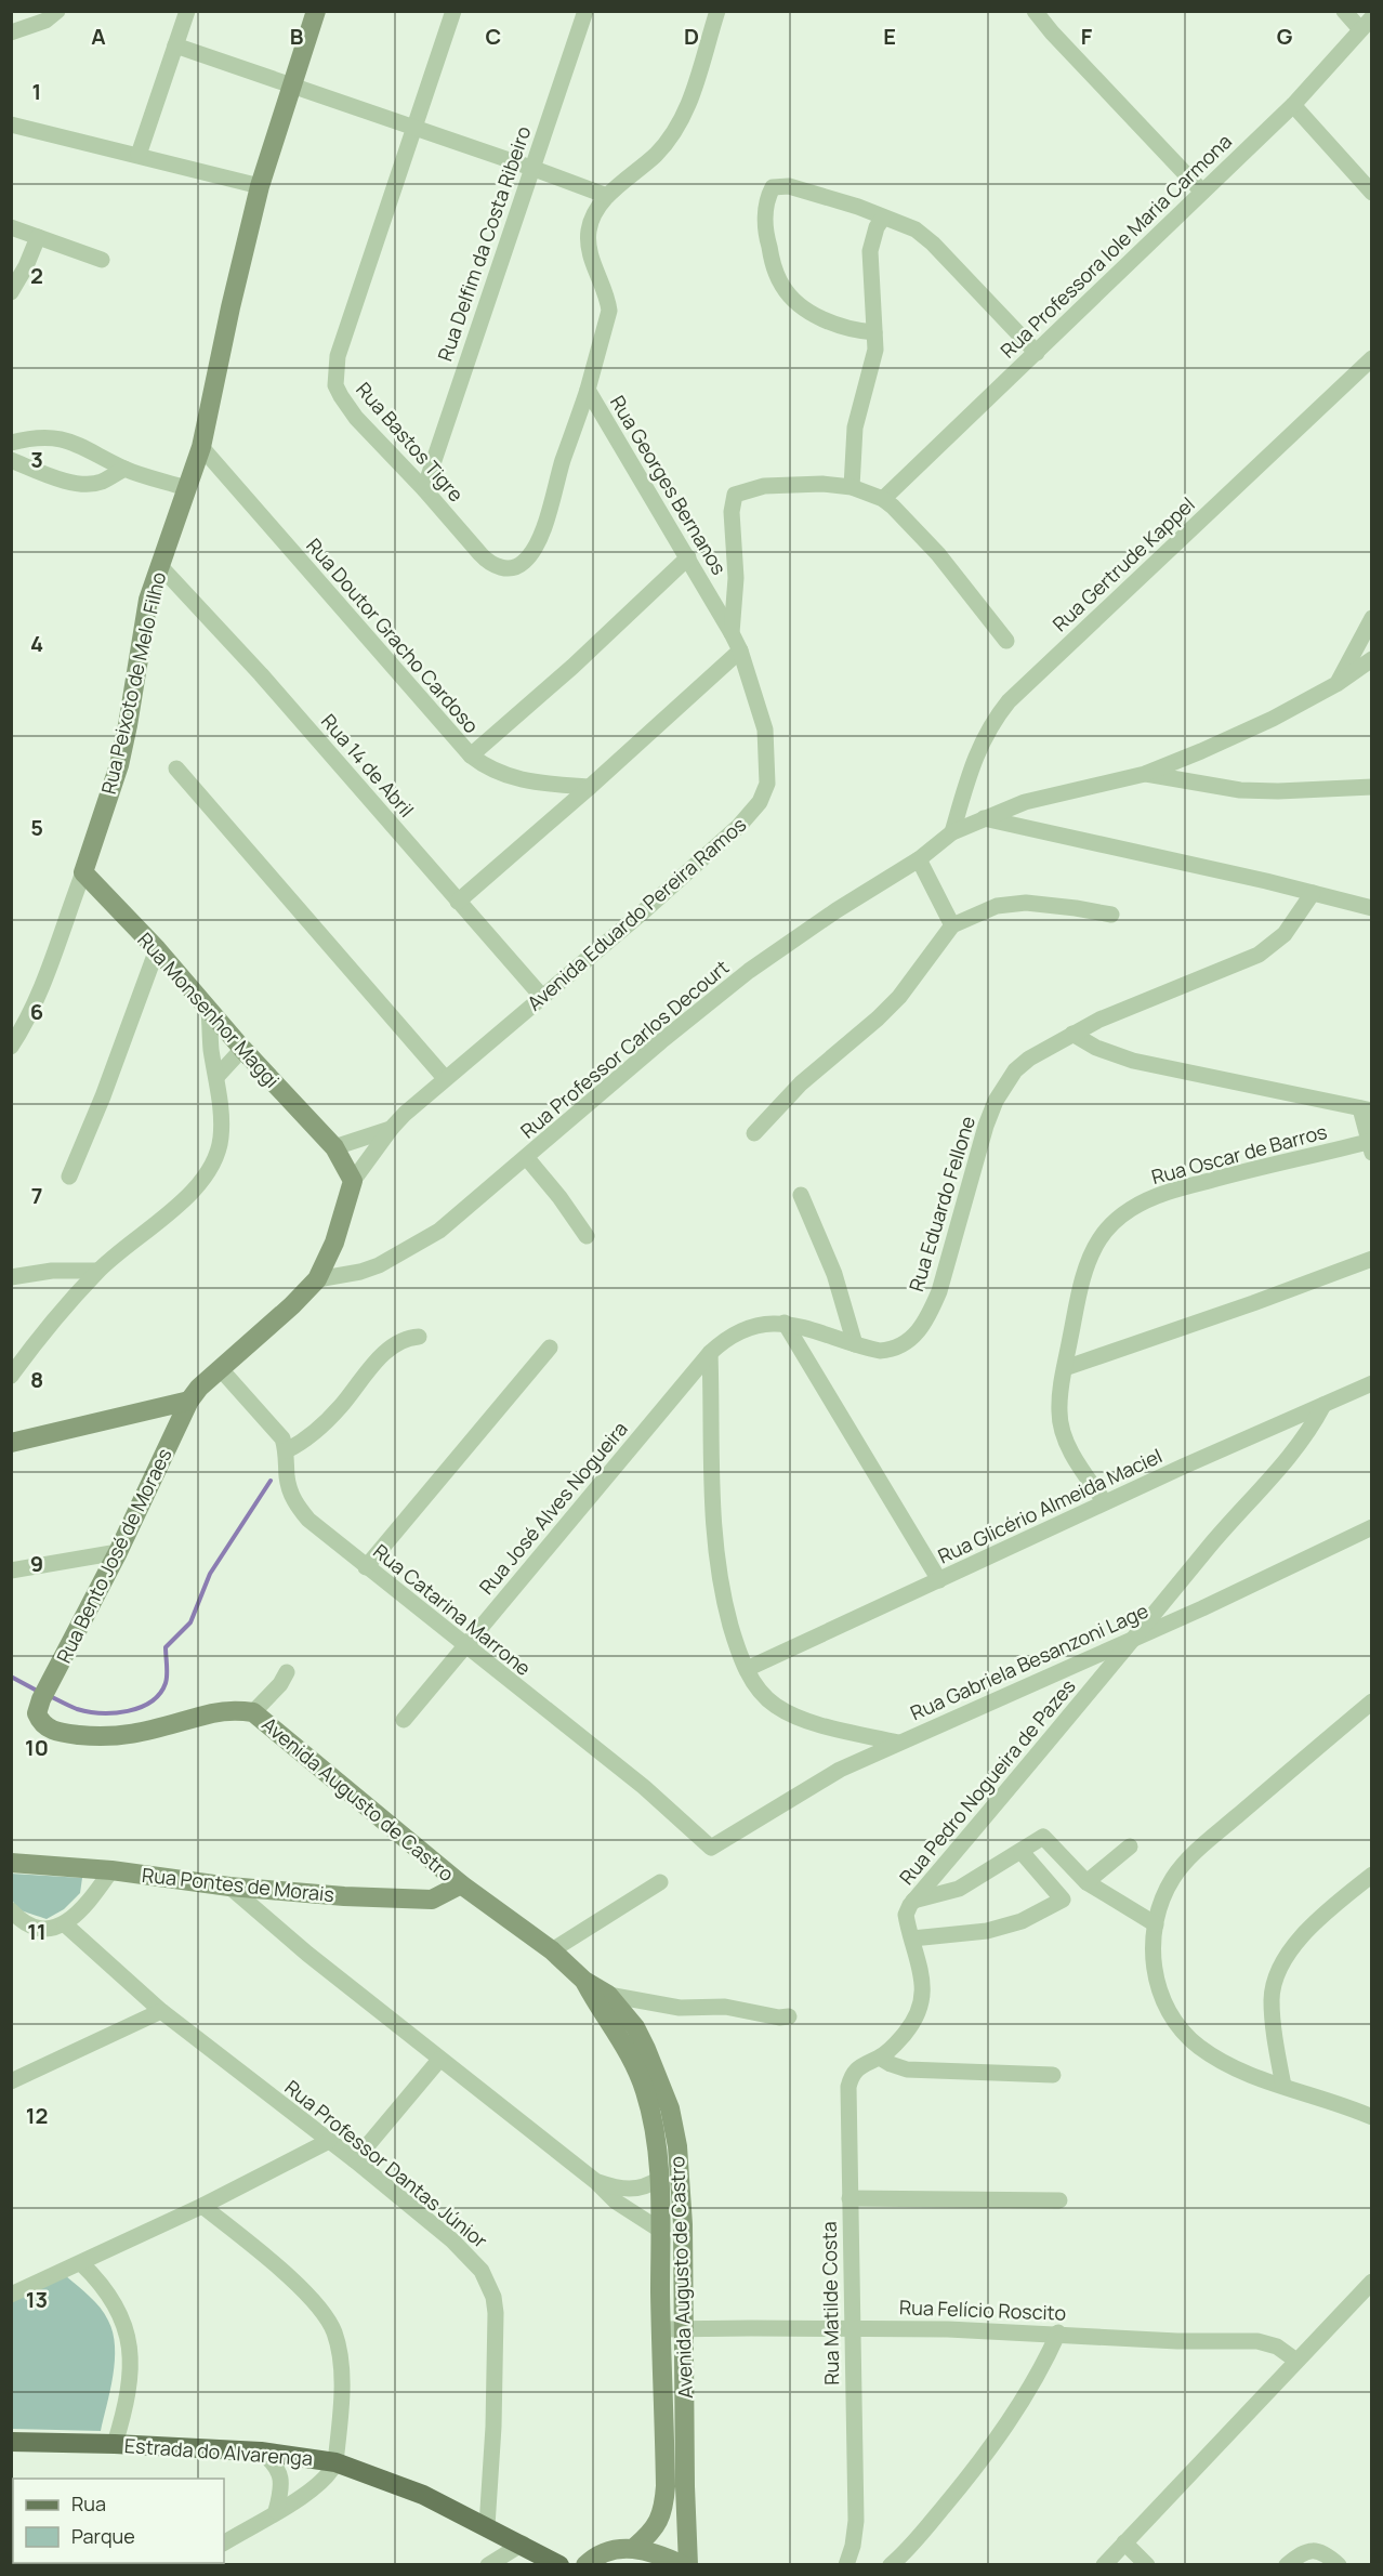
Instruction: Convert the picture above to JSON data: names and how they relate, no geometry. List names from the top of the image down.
{
  "streets": {
    "main road": ["Estrada do Alvarenga"],
    "street": [
      "Rua Delfim da Costa Ribeiro",
      "Rua Professora Iole Maria Carmona",
      "Rua Bastos Tigre",
      "Rua Georges Bernanos",
      "Rua Gertrude Kappel",
      "Rua Doutor Gracho Cardoso",
      "Rua Peixoto de Melo Filho",
      "Rua 14 de Abril",
      "Avenida Eduardo Pereira Ramos",
      "Rua Monsenhor Maggi",
      "Rua Professor Carlos Decourt",
      "Rua Oscar de Barros",
      "Rua Eduardo Fellone",
      "Rua Glicério Almeida Maciel",
      "Rua José Alves Nogueira",
      "Rua Bento José de Moraes",
      "Rua Catarina Marrone",
      "Rua Gabriela Besanzoni Lage",
      "Rua Pedro Nogueira de Pazes",
      "Avenida Augusto de Castro",
      "Rua Pontes de Morais",
      "Rua Professor Dantas Júnior",
      "Rua Matilde Costa",
      "Rua Felício Roscito"
    ]
  },
  "crossings": [
    ["Rua Delfim da Costa Ribeiro", "Rua Bastos Tigre"],
    ["Rua Bastos Tigre", "Rua Georges Bernanos"],
    ["Rua Georges Bernanos", "Avenida Eduardo Pereira Ramos"],
    ["Rua Gertrude Kappel", "Rua Professor Carlos Decourt"],
    ["Rua Doutor Gracho Cardoso", "Rua Peixoto de Melo Filho"],
    ["Rua Peixoto de Melo Filho", "Rua 14 de Abril"],
    ["Rua Peixoto de Melo Filho", "Rua Monsenhor Maggi"],
    ["Rua 14 de Abril", "Avenida Eduardo Pereira Ramos"],
    ["Avenida Eduardo Pereira Ramos", "Rua Monsenhor Maggi"],
    ["Avenida Eduardo Pereira Ramos", "Rua Professor Carlos Decourt"],
    ["Avenida Eduardo Pereira Ramos", "Rua Bento José de Moraes"],
    ["Avenida Eduardo Pereira Ramos", "Rua Catarina Marrone"],
    ["Rua Oscar de Barros", "Rua Glicério Almeida Maciel"],
    ["Rua Eduardo Fellone", "Rua José Alves Nogueira"],
    ["Rua Glicério Almeida Maciel", "Rua Pedro Nogueira de Pazes"],
    ["Rua José Alves Nogueira", "Rua Catarina Marrone"],
    ["Rua Bento José de Moraes", "Avenida Augusto de Castro"],
    ["Rua Catarina Marrone", "Rua Gabriela Besanzoni Lage"],
    ["Rua Gabriela Besanzoni Lage", "Rua Pedro Nogueira de Pazes"],
    ["Rua Pedro Nogueira de Pazes", "Rua Matilde Costa"],
    ["Avenida Augusto de Castro", "Rua Pontes de Morais"],
    ["Avenida Augusto de Castro", "Rua Felício Roscito"],
    ["Rua Professor Dantas Júnior", "Estrada do Alvarenga"],
    ["Rua Matilde Costa", "Rua Felício Roscito"]
  ],
  "legend": ["Rua", "Parque"],
  "grid": {
    "columns": [
      "A",
      "B",
      "C",
      "D",
      "E",
      "F",
      "G"
    ],
    "rows": [
      "1",
      "2",
      "3",
      "4",
      "5",
      "6",
      "7",
      "8",
      "9",
      "10",
      "11",
      "12",
      "13"
    ]
  }
}
